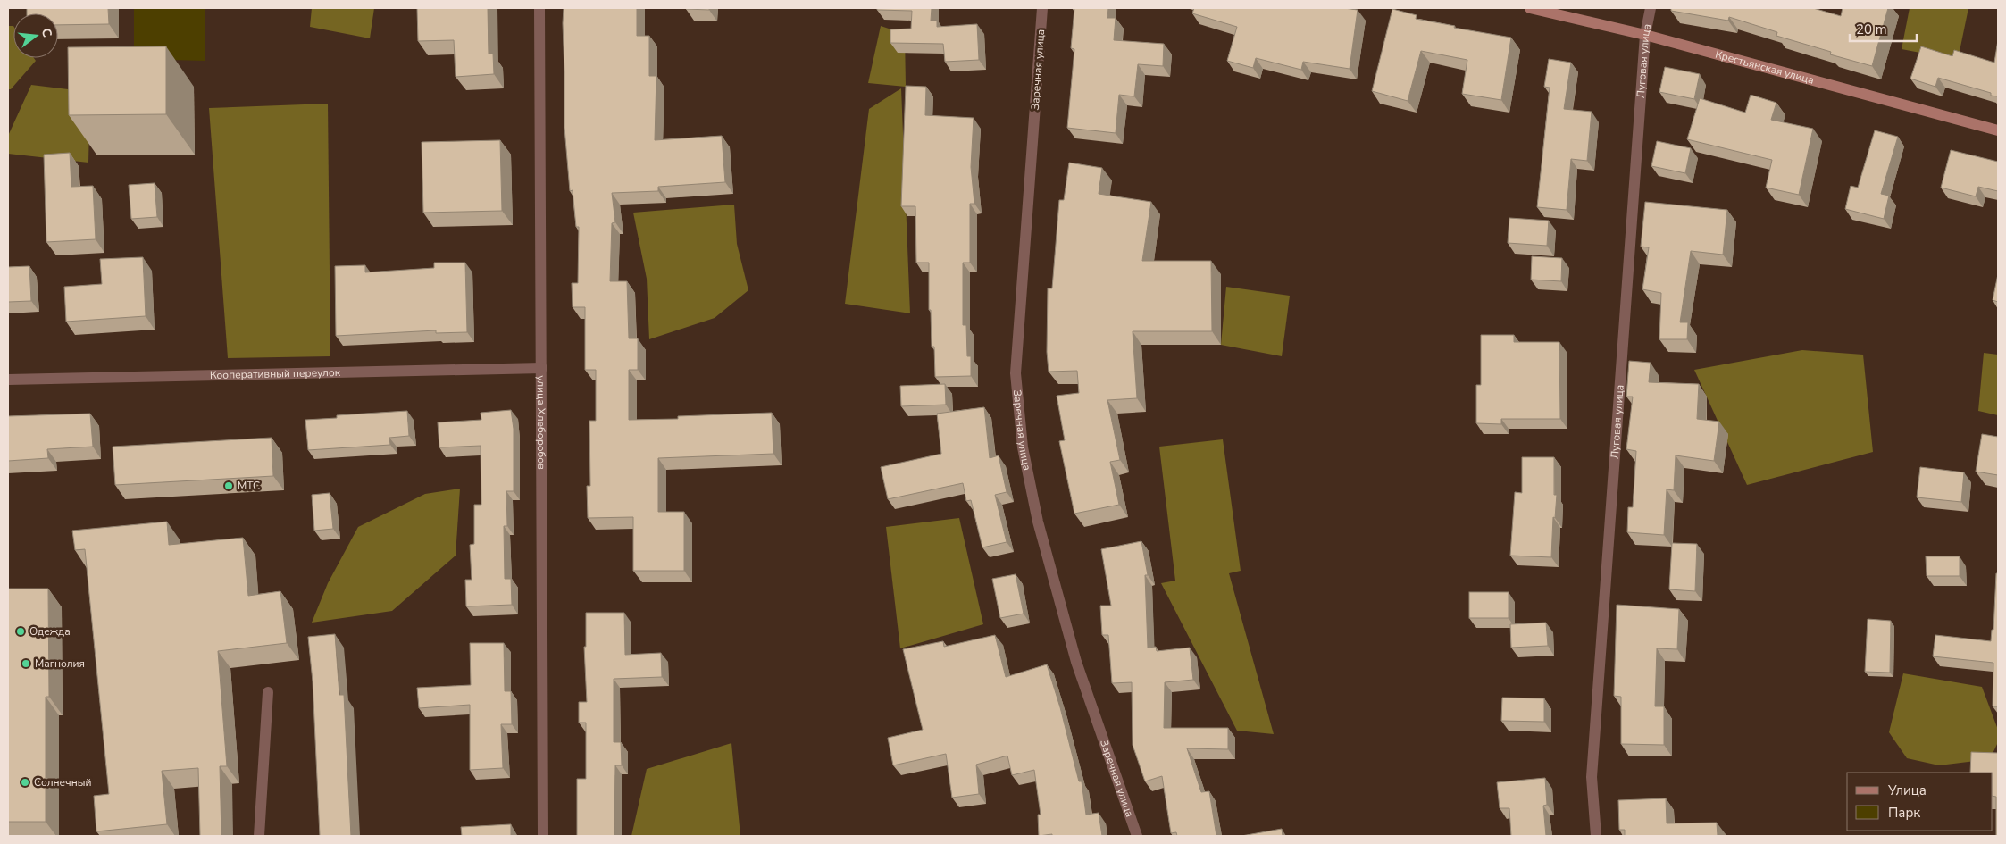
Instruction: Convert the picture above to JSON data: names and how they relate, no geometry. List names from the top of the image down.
{
  "streets": {
    "street": [
      "Луговая улица",
      "Крестьянская улица",
      "Заречная улица",
      "Кооперативный переулок",
      "улица Хлеборобов"
    ]
  },
  "crossings": [
    ["Луговая улица", "Крестьянская улица"],
    ["Кооперативный переулок", "улица Хлеборобов"]
  ],
  "places": [
    "МТС",
    "Одежда",
    "Магнолия",
    "Солнечный"
  ],
  "legend": ["Улица", "Парк"],
  "scale_bar": "20 m",
  "north": "right"
}
